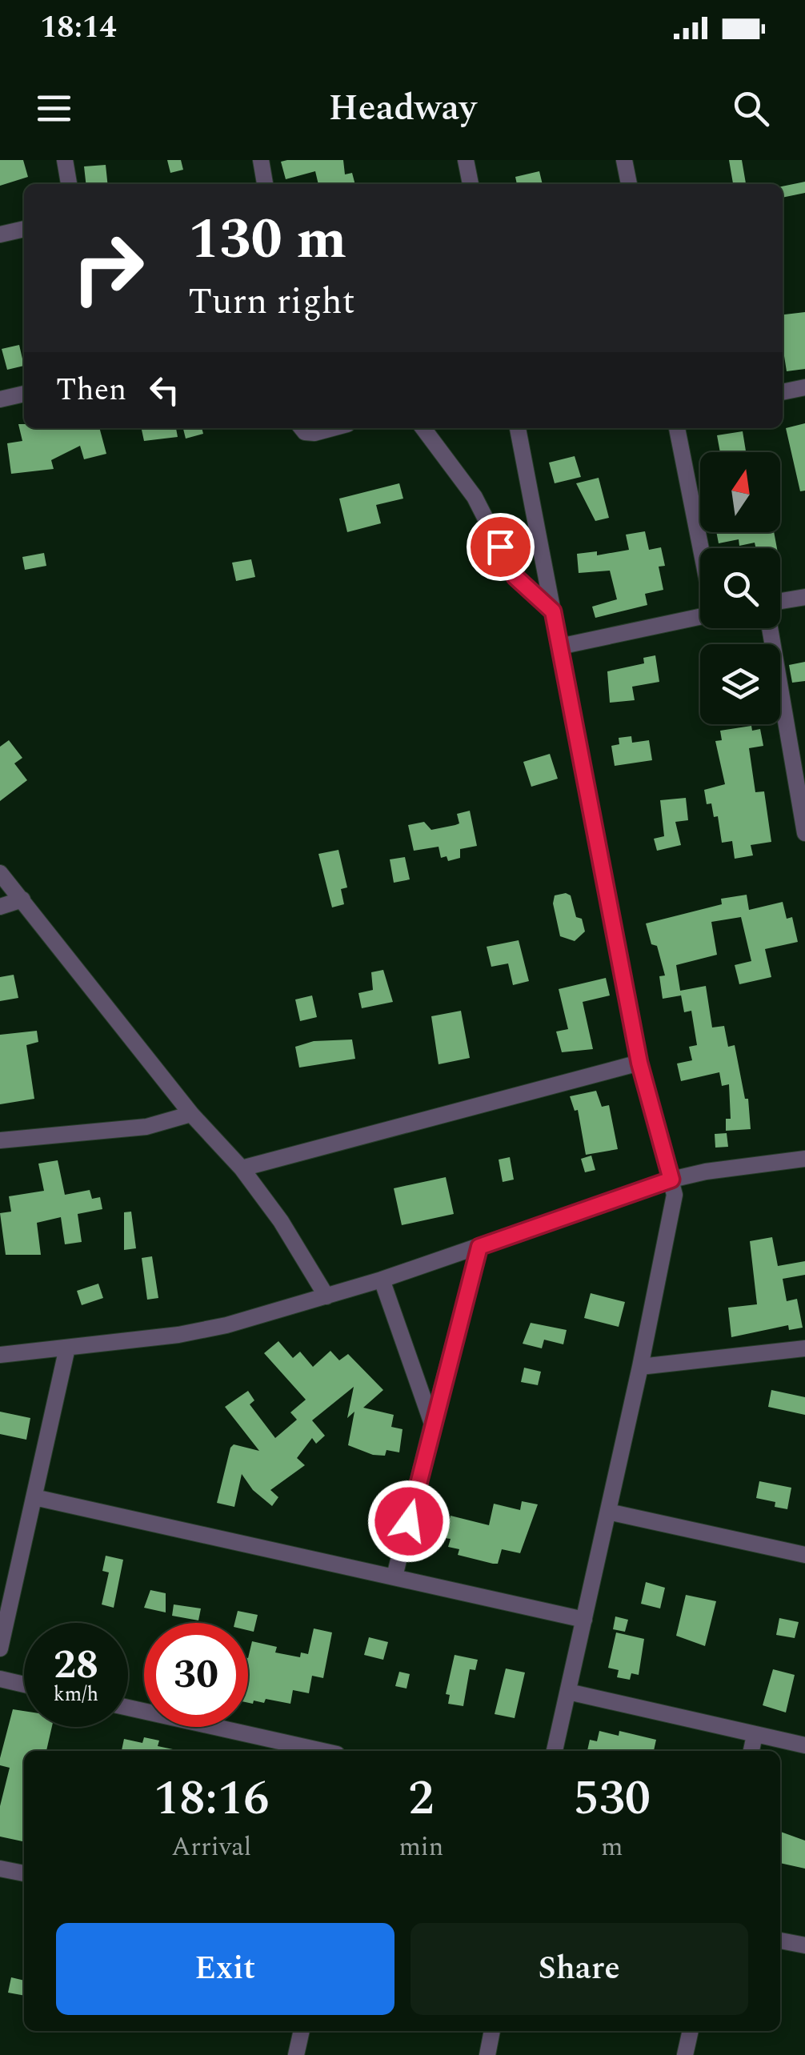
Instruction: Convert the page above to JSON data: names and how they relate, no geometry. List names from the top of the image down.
{
  "north": "top",
  "page": {
    "status": "18:14",
    "header": "Headway",
    "turn": ["130 m", "Turn right"],
    "then": "Then",
    "speed": "28 km/h",
    "limit": "30",
    "eta": [
      "18:16",
      "Arrival",
      "2",
      "min",
      "530",
      "m"
    ],
    "buttons": ["Exit", "Share"]
  }
}
